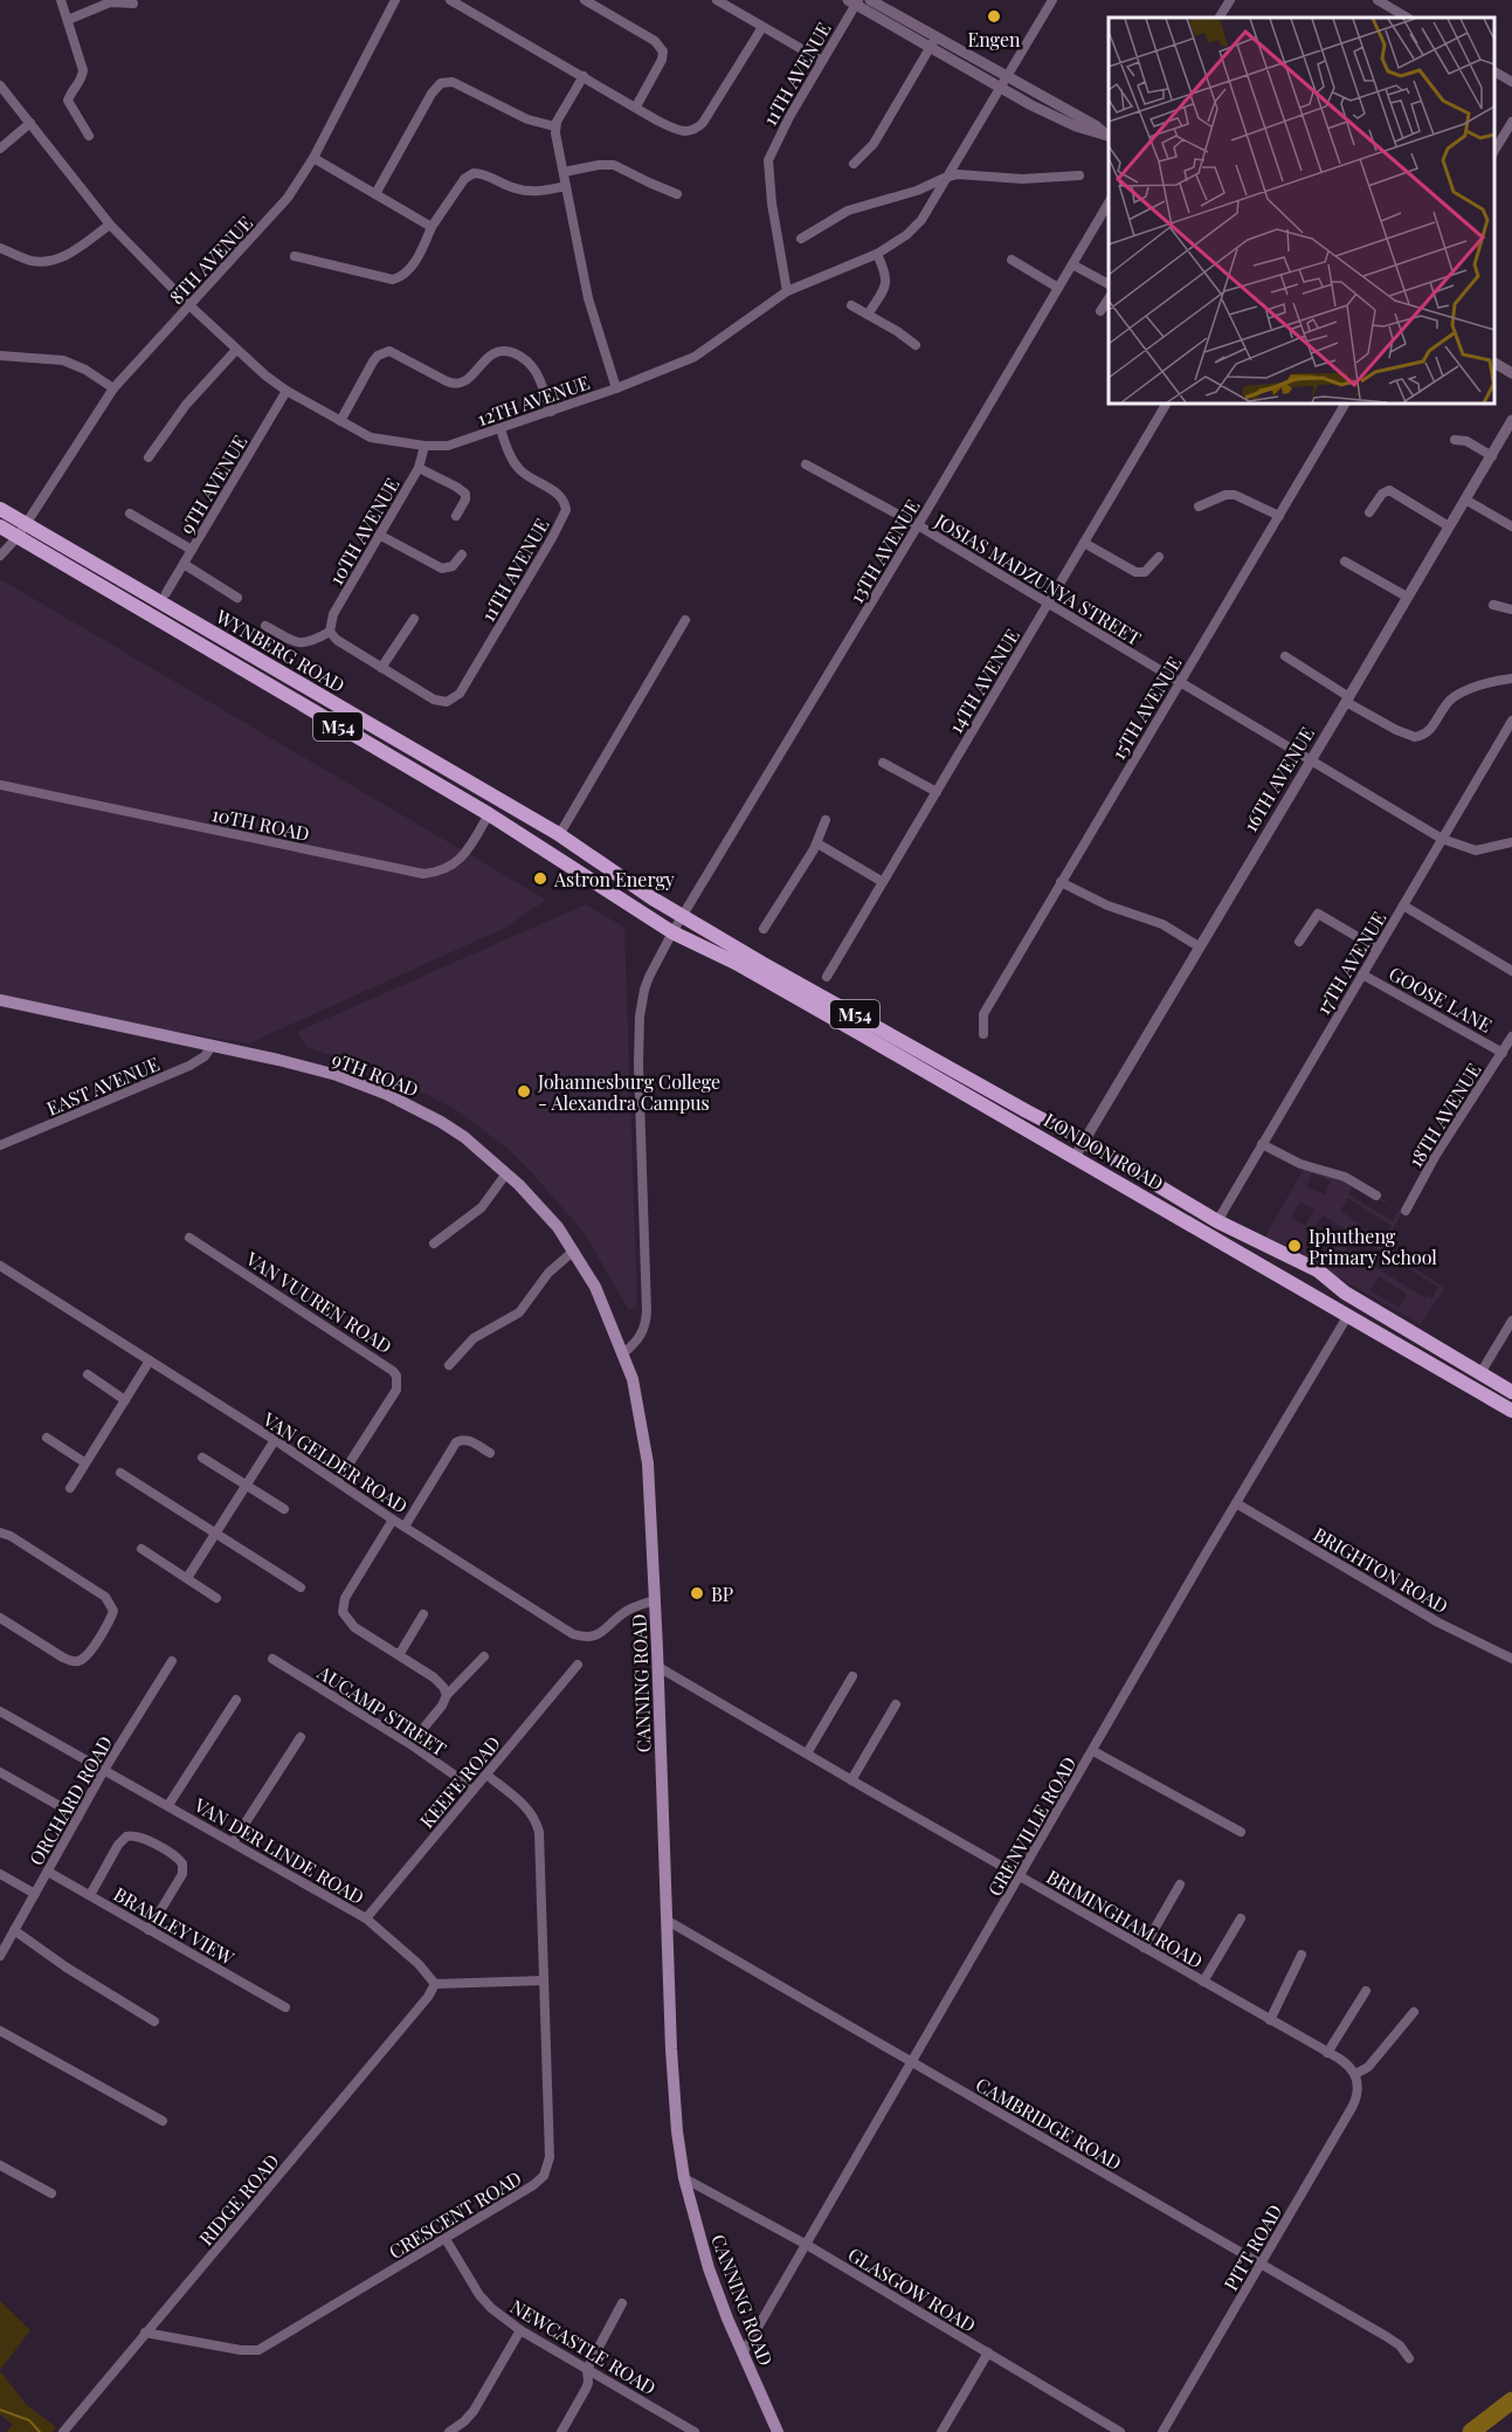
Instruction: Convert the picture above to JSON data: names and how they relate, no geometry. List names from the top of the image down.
{
  "streets": {
    "main road": [
      "WYNBERG ROAD",
      "M54",
      "9TH ROAD",
      "LONDON ROAD",
      "CANNING ROAD"
    ],
    "street": [
      "11TH AVENUE",
      "8TH AVENUE",
      "12TH AVENUE",
      "9TH AVENUE",
      "10TH AVENUE",
      "13TH AVENUE",
      "JOSIAS MADZUNYA STREET",
      "14TH AVENUE",
      "15TH AVENUE",
      "16TH AVENUE",
      "10TH ROAD",
      "17TH AVENUE",
      "GOOSE LANE",
      "EAST AVENUE",
      "18TH AVENUE",
      "VAN VUUREN ROAD",
      "VAN GELDER ROAD",
      "BRIGHTON ROAD",
      "AUCAMP STREET",
      "KEEFE ROAD",
      "ORCHARD ROAD",
      "GRENVILLE ROAD",
      "VAN DER LINDE ROAD",
      "BRIMINGHAM ROAD",
      "BRAMLEY VIEW",
      "CAMBRIDGE ROAD",
      "RIDGE ROAD",
      "CRESCENT ROAD",
      "PITT ROAD",
      "GLASGOW ROAD",
      "NEWCASTLE ROAD"
    ]
  },
  "crossings": [
    ["11TH AVENUE", "12TH AVENUE"],
    ["8TH AVENUE", "12TH AVENUE"],
    ["8TH AVENUE", "WYNBERG ROAD"],
    ["12TH AVENUE", "9TH AVENUE"],
    ["12TH AVENUE", "10TH AVENUE"],
    ["13TH AVENUE", "JOSIAS MADZUNYA STREET"],
    ["13TH AVENUE", "WYNBERG ROAD"],
    ["13TH AVENUE", "LONDON ROAD"],
    ["JOSIAS MADZUNYA STREET", "14TH AVENUE"],
    ["JOSIAS MADZUNYA STREET", "15TH AVENUE"],
    ["JOSIAS MADZUNYA STREET", "16TH AVENUE"],
    ["JOSIAS MADZUNYA STREET", "17TH AVENUE"],
    ["WYNBERG ROAD", "10TH ROAD"],
    ["WYNBERG ROAD", "LONDON ROAD"],
    ["16TH AVENUE", "LONDON ROAD"],
    ["17TH AVENUE", "GOOSE LANE"],
    ["17TH AVENUE", "LONDON ROAD"],
    ["GOOSE LANE", "18TH AVENUE"],
    ["9TH ROAD", "EAST AVENUE"],
    ["9TH ROAD", "CANNING ROAD"],
    ["LONDON ROAD", "GRENVILLE ROAD"],
    ["VAN VUUREN ROAD", "VAN GELDER ROAD"],
    ["VAN GELDER ROAD", "CANNING ROAD"],
    ["BRIGHTON ROAD", "GRENVILLE ROAD"],
    ["CANNING ROAD", "GRENVILLE ROAD"],
    ["CANNING ROAD", "BRIMINGHAM ROAD"],
    ["CANNING ROAD", "CAMBRIDGE ROAD"],
    ["CANNING ROAD", "GLASGOW ROAD"],
    ["AUCAMP STREET", "KEEFE ROAD"],
    ["KEEFE ROAD", "VAN DER LINDE ROAD"],
    ["KEEFE ROAD", "CRESCENT ROAD"],
    ["ORCHARD ROAD", "VAN DER LINDE ROAD"],
    ["ORCHARD ROAD", "BRAMLEY VIEW"],
    ["GRENVILLE ROAD", "BRIMINGHAM ROAD"],
    ["GRENVILLE ROAD", "CAMBRIDGE ROAD"],
    ["GRENVILLE ROAD", "GLASGOW ROAD"],
    ["VAN DER LINDE ROAD", "RIDGE ROAD"],
    ["BRIMINGHAM ROAD", "PITT ROAD"],
    ["CAMBRIDGE ROAD", "PITT ROAD"],
    ["RIDGE ROAD", "CRESCENT ROAD"],
    ["CRESCENT ROAD", "NEWCASTLE ROAD"]
  ],
  "places": [
    "Engen",
    "Astron Energy",
    "Johannesburg College - Alexandra Campus",
    "Iphutheng Primary School",
    "BP"
  ]
}
